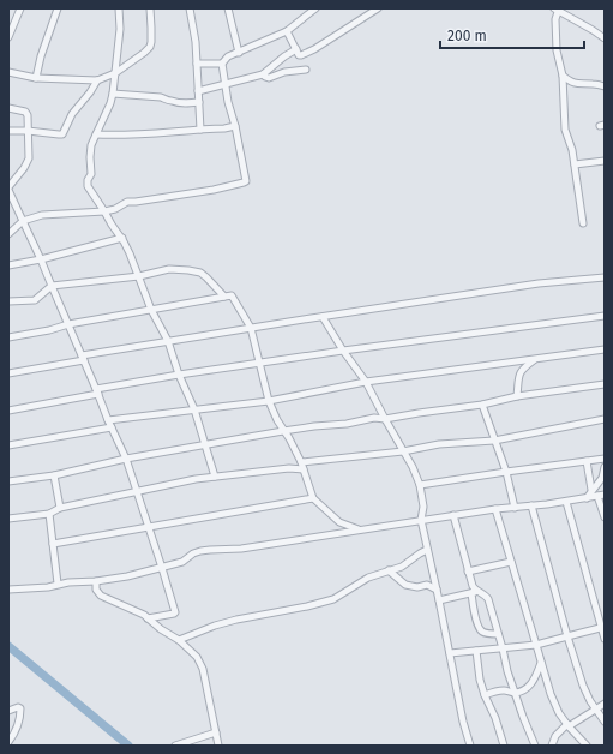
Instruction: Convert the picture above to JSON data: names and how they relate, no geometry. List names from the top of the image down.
{
  "scale_bar": "200 m"
}
